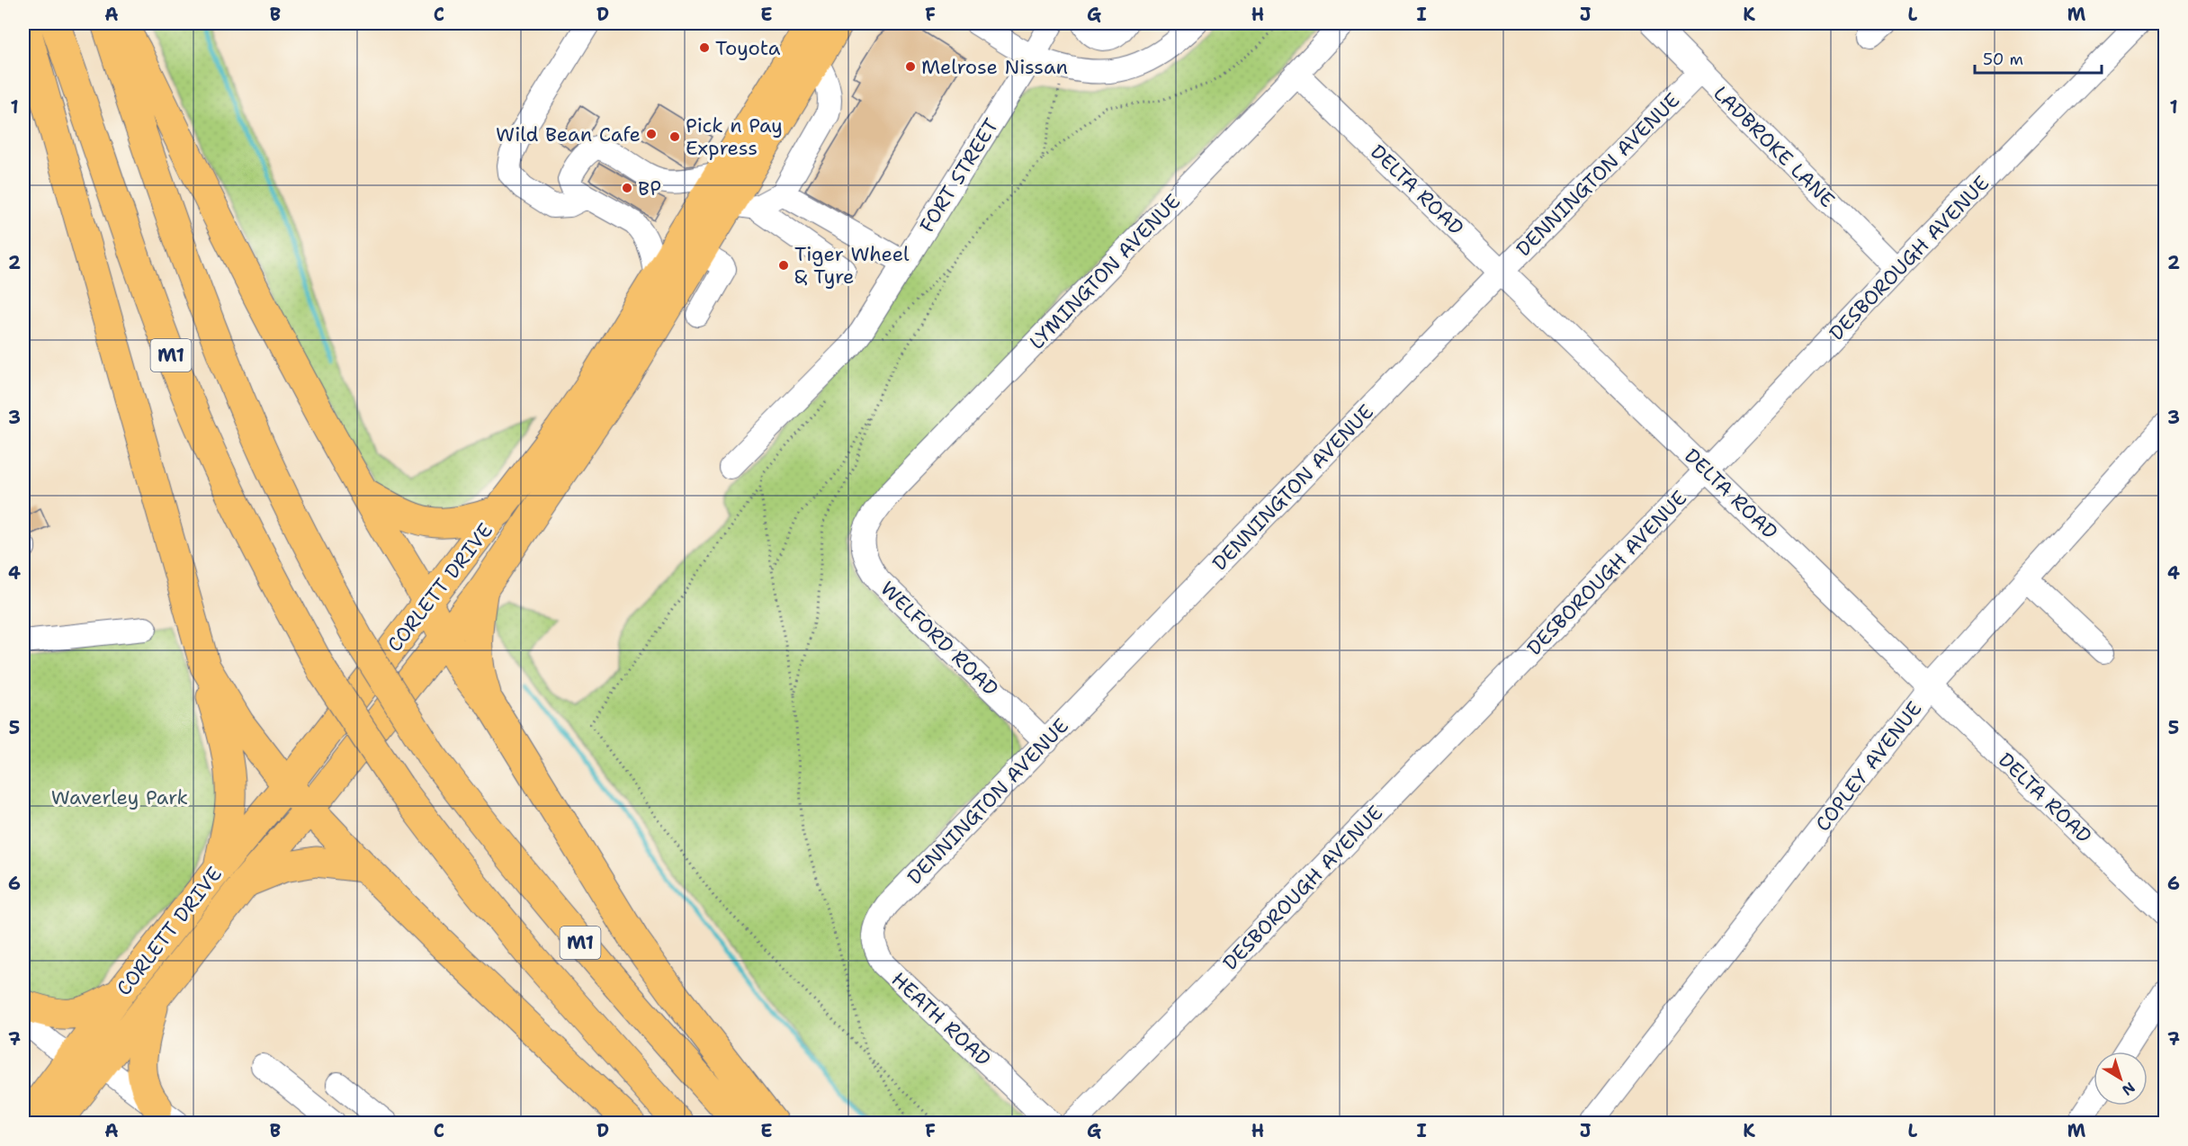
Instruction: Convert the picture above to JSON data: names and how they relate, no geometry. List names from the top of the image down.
{
  "streets": {
    "main road": ["M1", "CORLETT DRIVE"],
    "street": [
      "LADBROKE LANE",
      "DENNINGTON AVENUE",
      "FORT STREET",
      "DELTA ROAD",
      "DESBOROUGH AVENUE",
      "LYMINGTON AVENUE",
      "WELFORD ROAD",
      "COPLEY AVENUE",
      "HEATH ROAD"
    ]
  },
  "crossings": [
    ["LADBROKE LANE", "DENNINGTON AVENUE"],
    ["LADBROKE LANE", "DESBOROUGH AVENUE"],
    ["DENNINGTON AVENUE", "DELTA ROAD"],
    ["DENNINGTON AVENUE", "WELFORD ROAD"],
    ["DENNINGTON AVENUE", "HEATH ROAD"],
    ["DELTA ROAD", "DESBOROUGH AVENUE"],
    ["DELTA ROAD", "LYMINGTON AVENUE"],
    ["DELTA ROAD", "COPLEY AVENUE"],
    ["LYMINGTON AVENUE", "WELFORD ROAD"]
  ],
  "parks": ["Waverley Park"],
  "places": [
    "Toyota",
    "Melrose Nissan",
    "Wild Bean Cafe",
    "Pick n Pay Express",
    "BP",
    "Tiger Wheel & Tyre"
  ],
  "scale_bar": "50 m",
  "north": "bottom right",
  "grid": {
    "columns": [
      "A",
      "B",
      "C",
      "D",
      "E",
      "F",
      "G",
      "H",
      "I",
      "J",
      "K",
      "L",
      "M"
    ],
    "rows": [
      "1",
      "2",
      "3",
      "4",
      "5",
      "6",
      "7"
    ]
  }
}
